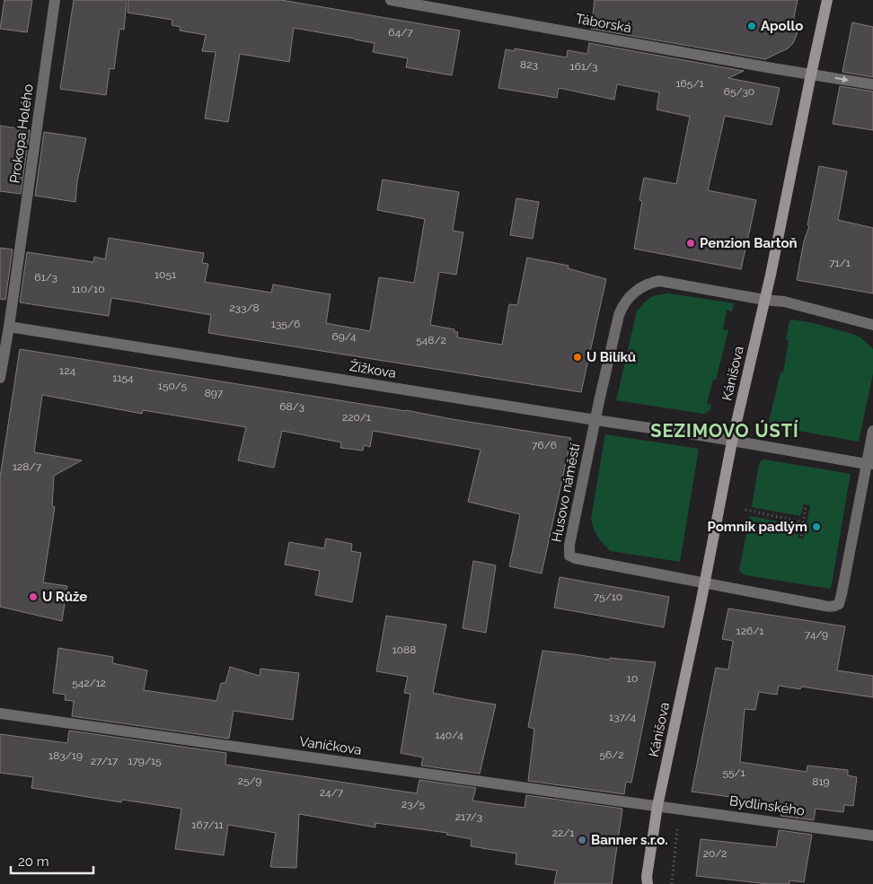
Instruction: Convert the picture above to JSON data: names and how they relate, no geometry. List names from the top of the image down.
{
  "streets": {
    "street": [
      "Táborská",
      "Prokopa Holého",
      "Žižkova",
      "Kánišova",
      "Husovo náměstí",
      "Vaníčkova",
      "Bydlinského"
    ]
  },
  "crossings": [
    ["Táborská", "Kánišova"],
    ["Prokopa Holého", "Žižkova"],
    ["Žižkova", "Kánišova"],
    ["Žižkova", "Husovo náměstí"],
    ["Kánišova", "Husovo náměstí"],
    ["Kánišova", "Vaníčkova"],
    ["Kánišova", "Bydlinského"],
    ["Vaníčkova", "Bydlinského"]
  ],
  "districts": ["SEZIMOVO ÚSTÍ"],
  "places": [
    "Apollo",
    "Penzion Bartoň",
    "U Bilíků",
    "Pomník padlým",
    "U Růže",
    "Banner s.r.o."
  ],
  "house_numbers": [
    "64/7",
    "823",
    "161/3",
    "165/1",
    "65/30",
    "71/1",
    "1051",
    "61/3",
    "110/10",
    "233/8",
    "135/6",
    "69/4",
    "548/2",
    "124",
    "1154",
    "150/5",
    "897",
    "68/3",
    "220/1",
    "76/6",
    "128/7",
    "75/10",
    "126/1",
    "74/9",
    "1088",
    "10",
    "542/12",
    "137/4",
    "140/4",
    "56/2",
    "183/19",
    "27/17",
    "179/15",
    "55/1",
    "25/9",
    "819",
    "24/7",
    "23/5",
    "217/3",
    "167/11",
    "22/1",
    "20/2"
  ],
  "scale_bar": "20 m"
}
